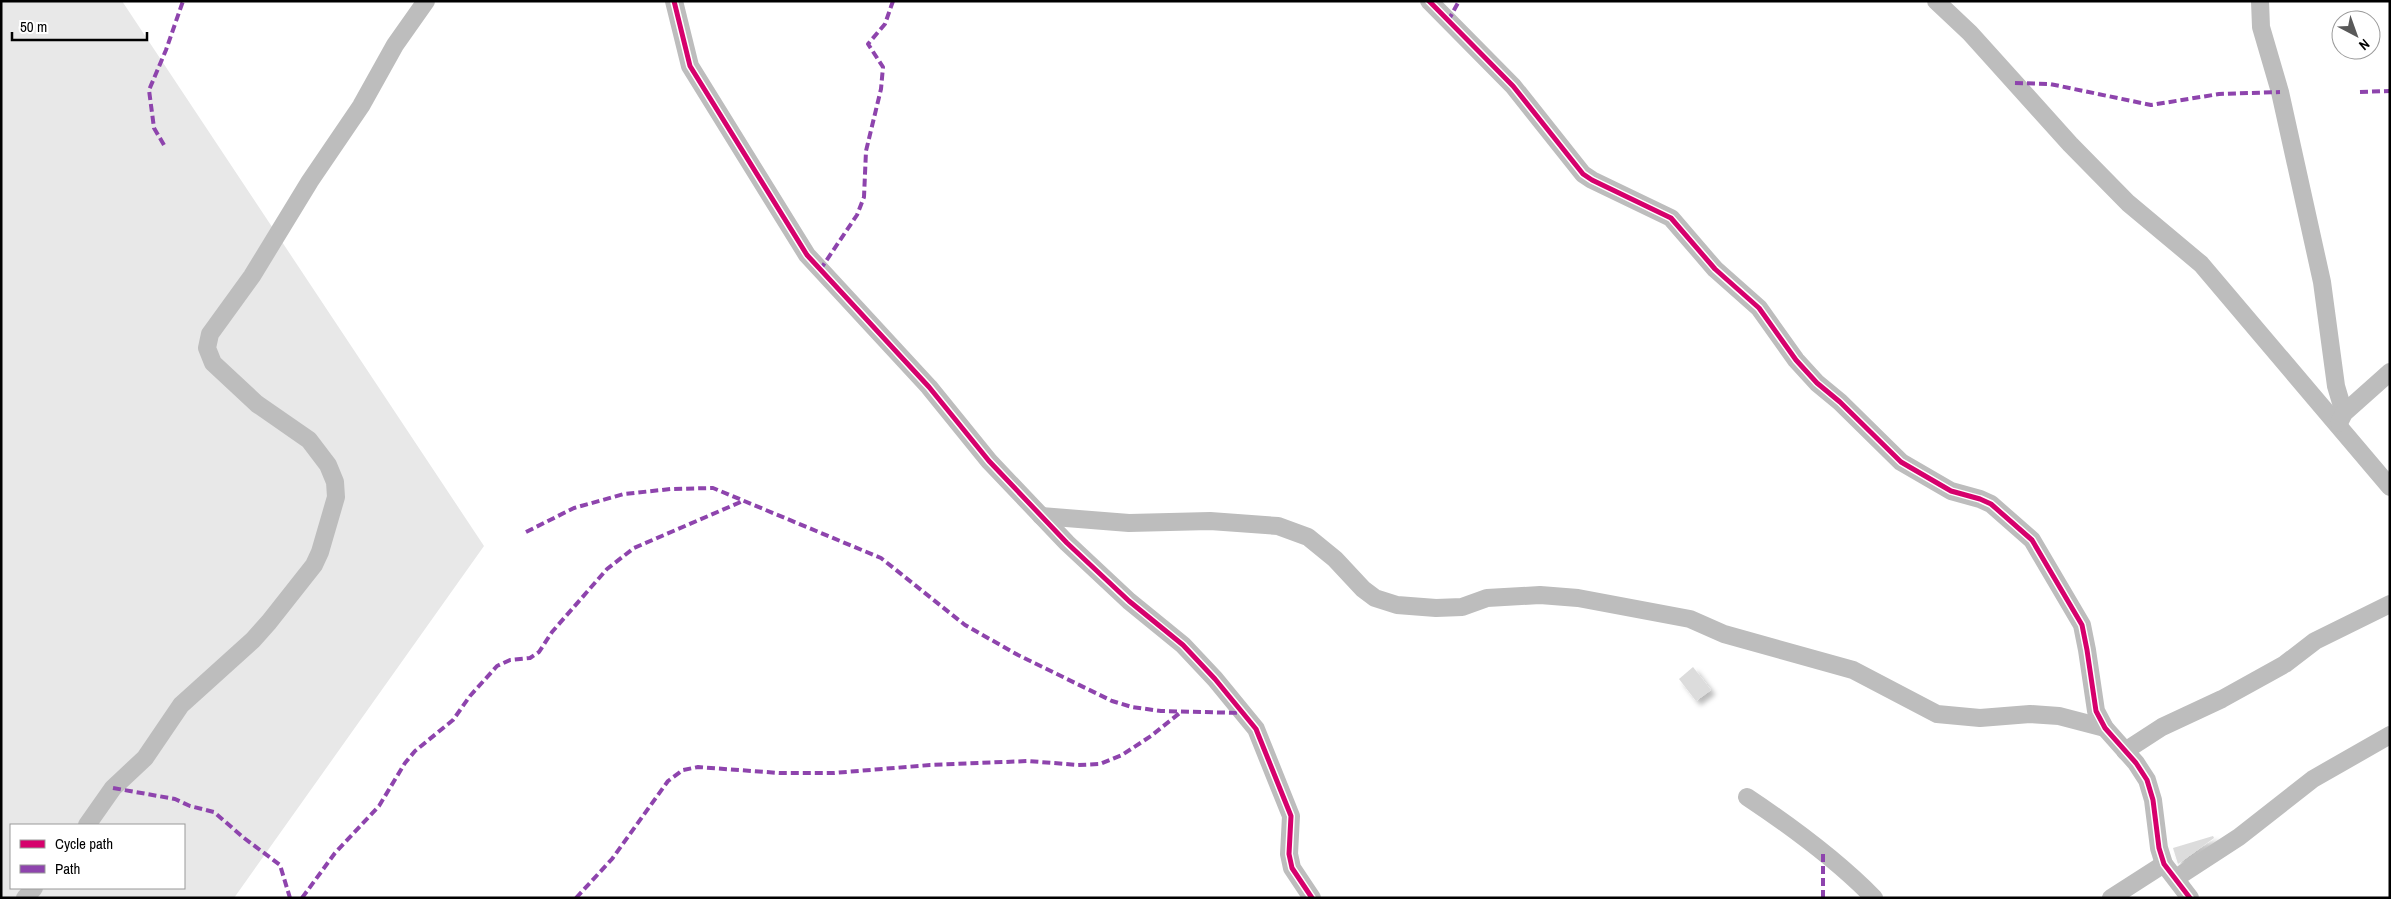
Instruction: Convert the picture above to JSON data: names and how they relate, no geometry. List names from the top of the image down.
{
  "legend": ["Cycle path", "Path"],
  "scale_bar": "50 m",
  "north": "bottom right"
}
